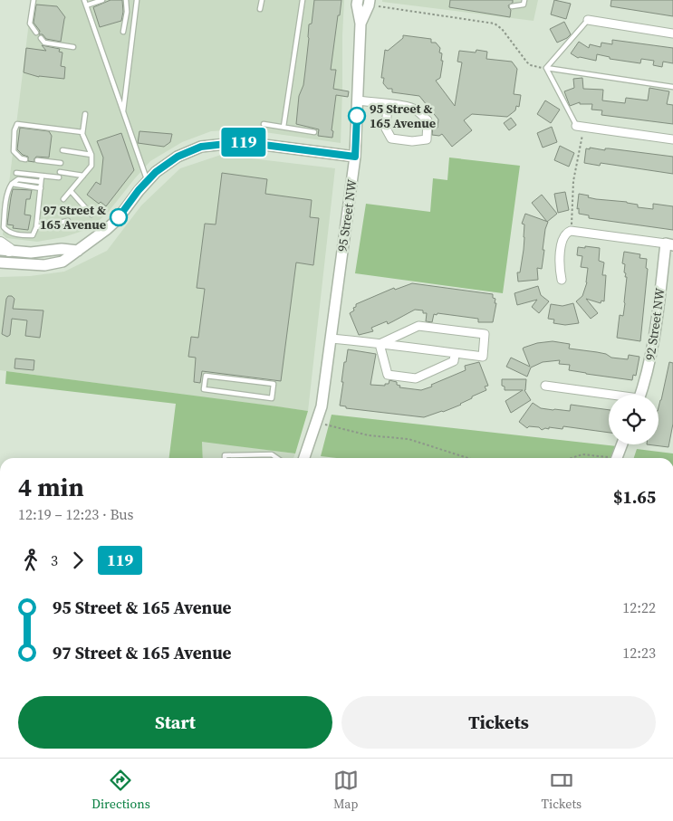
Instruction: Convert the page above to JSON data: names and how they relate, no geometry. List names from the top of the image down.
{
  "streets": {
    "street": ["95 Street NW", "92 Street NW"]
  },
  "places": ["95 Street & 165 Avenue", "97 Street & 165 Avenue"],
  "lines": ["bus line 119"],
  "page": {
    "on_map": "119",
    "heading": ["4 min", "12:19 – 12:23 · Bus", "$1.65"],
    "legs": ["3", "119"],
    "list": [
      {
        "name": "95 Street & 165 Avenue",
        "value": "12:22"
      },
      {
        "name": "97 Street & 165 Avenue",
        "value": "12:23"
      }
    ],
    "buttons": ["Start", "Tickets"],
    "tabs": ["Directions", "Map", "Tickets"]
  }
}
